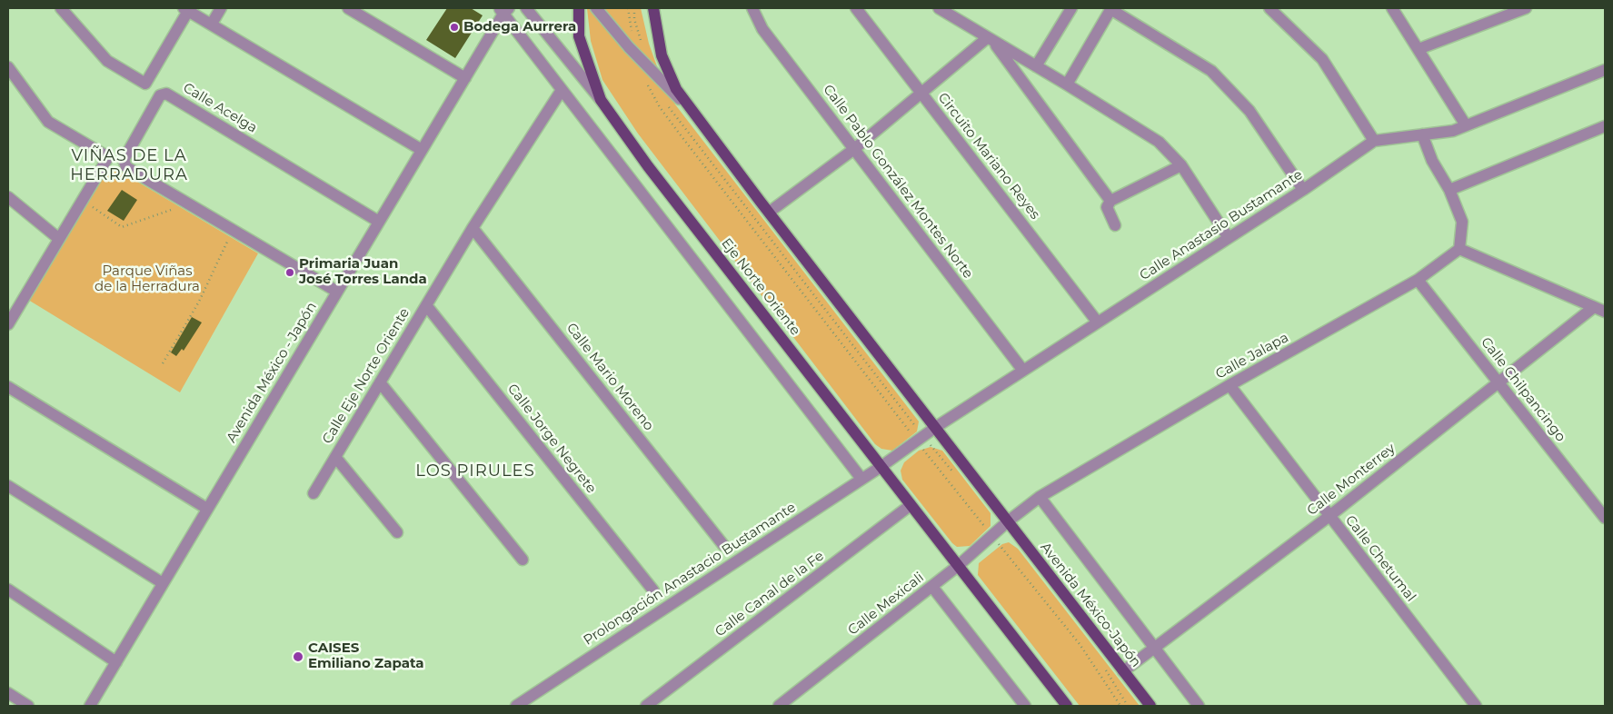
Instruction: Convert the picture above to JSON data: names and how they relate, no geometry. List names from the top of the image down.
{
  "streets": {
    "main road": ["Eje Norte Oriente", "Avenida México-Japón"],
    "street": [
      "Calle Acelga",
      "Circuito Mariano Reyes",
      "Calle Pablo González Montes Norte",
      "Calle Anastasio Bustamante",
      "Calle Jalapa",
      "Avenida México - Japón",
      "Calle Eje Norte Oriente",
      "Calle Mario Moreno",
      "Calle Chilpancingo",
      "Calle Jorge Negrete",
      "Calle Monterrey",
      "Calle Chetumal",
      "Prolongación Anastacio Bustamante",
      "Calle Canal de la Fe",
      "Calle Mexicali"
    ]
  },
  "crossings": [
    ["Calle Acelga", "Avenida México - Japón"],
    ["Circuito Mariano Reyes", "Calle Anastasio Bustamante"],
    ["Calle Pablo González Montes Norte", "Calle Anastasio Bustamante"],
    ["Calle Anastasio Bustamante", "Eje Norte Oriente"],
    ["Calle Anastasio Bustamante", "Prolongación Anastacio Bustamante"],
    ["Eje Norte Oriente", "Prolongación Anastacio Bustamante"],
    ["Eje Norte Oriente", "Calle Canal de la Fe"],
    ["Eje Norte Oriente", "Calle Mexicali"],
    ["Calle Jalapa", "Calle Chilpancingo"],
    ["Calle Jalapa", "Calle Chetumal"],
    ["Calle Jalapa", "Calle Mexicali"],
    ["Calle Jalapa", "Avenida México-Japón"],
    ["Calle Eje Norte Oriente", "Calle Mario Moreno"],
    ["Calle Eje Norte Oriente", "Calle Jorge Negrete"],
    ["Calle Chilpancingo", "Calle Monterrey"],
    ["Calle Monterrey", "Calle Chetumal"],
    ["Calle Monterrey", "Avenida México-Japón"],
    ["Calle Mexicali", "Avenida México-Japón"]
  ],
  "districts": ["VIÑAS DE LA HERRADURA", "LOS PIRULES"],
  "parks": ["Parque Viñas de la Herradura"],
  "places": ["Bodega Aurrera", "Primaria Juan José Torres Landa", "CAISES Emiliano Zapata"]
}
